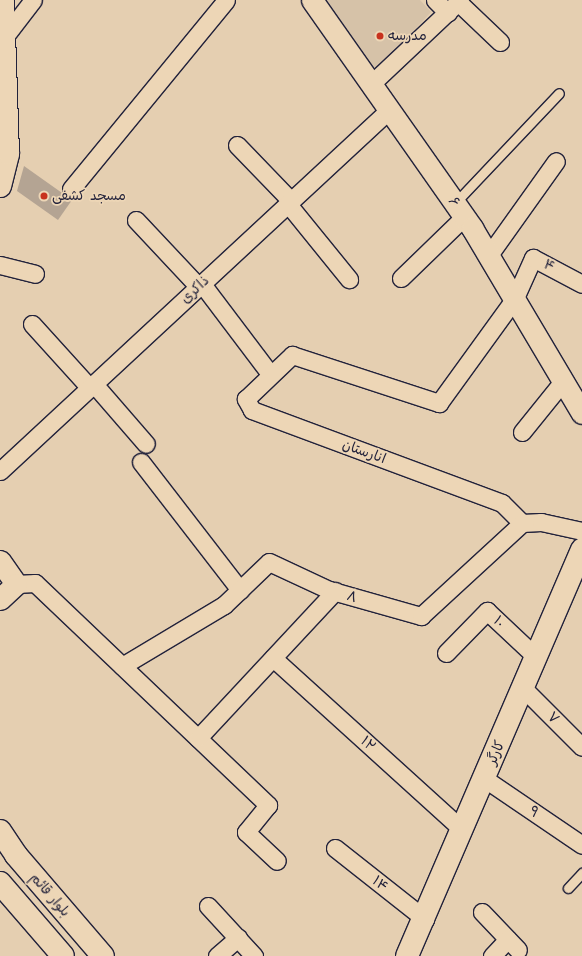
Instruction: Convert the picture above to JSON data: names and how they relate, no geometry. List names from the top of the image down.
{
  "streets": {
    "main road": ["کارگر", "بلوار قائم"],
    "street": [
      "۶",
      "۴",
      "ذاکری",
      "انارستان",
      "۸",
      "۱۰",
      "۷",
      "۱۲",
      "۹",
      "۱۴"
    ]
  },
  "crossings": [
    ["۶", "۴"],
    ["۶", "ذاکری"],
    ["انارستان", "۸"],
    ["۱۰", "کارگر"],
    ["۷", "کارگر"],
    ["۱۲", "کارگر"],
    ["کارگر", "۹"],
    ["کارگر", "۱۴"]
  ],
  "places": ["مدرسه", "مسجد کشفی"]
}
